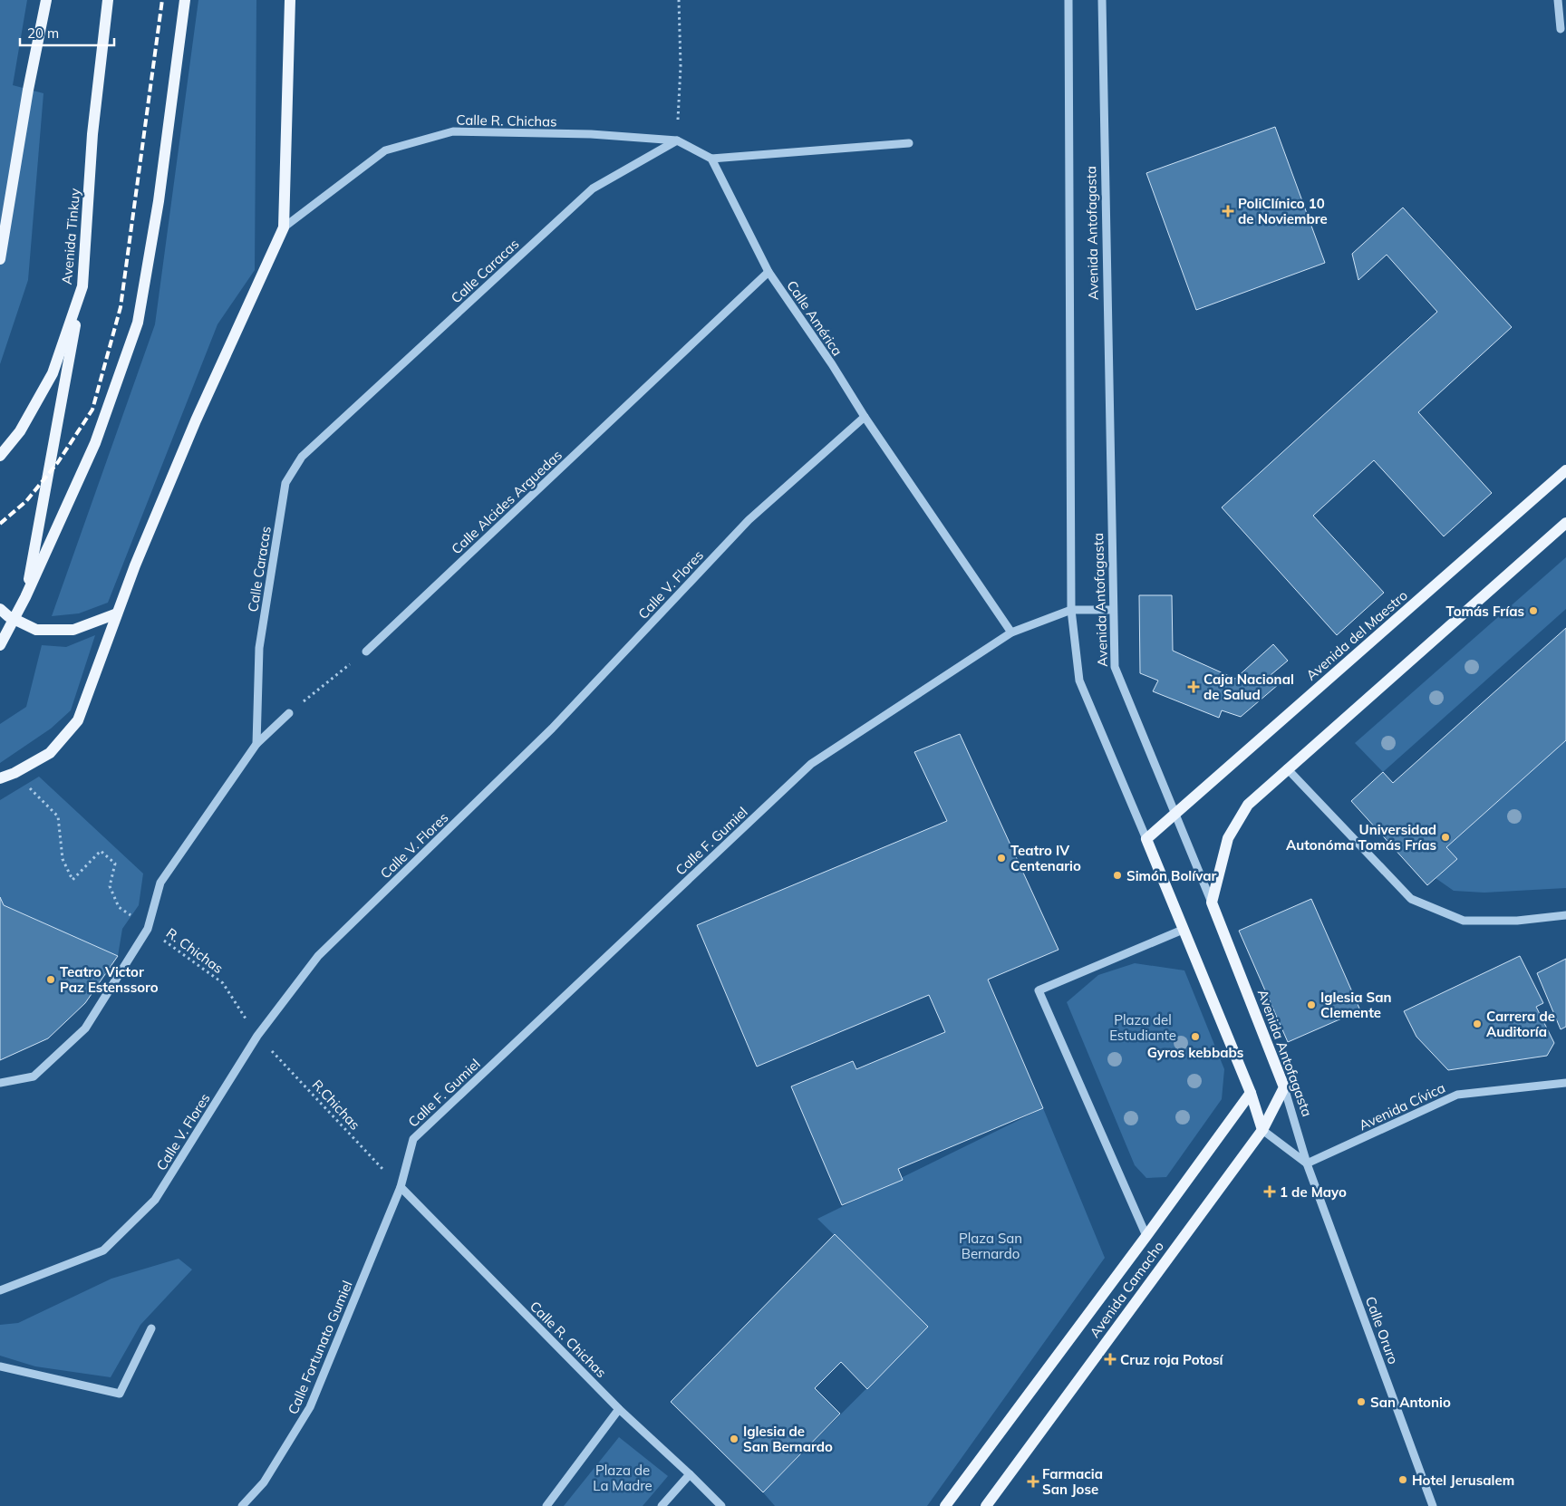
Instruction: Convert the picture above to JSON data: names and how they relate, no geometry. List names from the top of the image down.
{
  "streets": {
    "main road": [
      "Avenida Antofagasta",
      "Avenida Tinkuy",
      "Avenida del Maestro",
      "Avenida Camacho"
    ],
    "street": [
      "Calle R. Chichas",
      "Calle Caracas",
      "Calle América",
      "Calle Alcides Arguedas",
      "Calle V. Flores",
      "Calle F. Gumiel",
      "Avenida Cívica",
      "Calle Oruro",
      "Calle Fortunato Gumiel"
    ],
    "path": ["R. Chichas", "R.Chichas"]
  },
  "crossings": [
    ["Calle R. Chichas", "Calle Caracas"],
    ["Calle R. Chichas", "Calle F. Gumiel"],
    ["Calle R. Chichas", "R.Chichas"],
    ["Calle R. Chichas", "Calle Fortunato Gumiel"],
    ["Avenida Antofagasta", "Avenida del Maestro"],
    ["Avenida Antofagasta", "Calle F. Gumiel"],
    ["Avenida Antofagasta", "Avenida Cívica"],
    ["Avenida Antofagasta", "Avenida Camacho"],
    ["Avenida Antofagasta", "Calle Oruro"],
    ["Calle América", "Calle Alcides Arguedas"],
    ["Calle América", "Calle V. Flores"],
    ["Calle América", "Calle F. Gumiel"],
    ["Calle V. Flores", "R. Chichas"],
    ["Calle V. Flores", "R.Chichas"],
    ["Calle F. Gumiel", "R.Chichas"],
    ["Calle F. Gumiel", "Calle Fortunato Gumiel"],
    ["R. Chichas", "R.Chichas"],
    ["R.Chichas", "Calle Fortunato Gumiel"],
    ["Avenida Cívica", "Calle Oruro"]
  ],
  "parks": ["Plaza del Estudiante", "Plaza San Bernardo", "Plaza de La Madre"],
  "places": {
    "health": [
      "PoliClínico 10 de Noviembre",
      "Caja Nacional de Salud",
      "1 de Mayo",
      "Cruz roja Potosí",
      "Farmacia San Jose"
    ],
    "other": [
      "Tomás Frías",
      "Universidad Autonóma Tomás Frías",
      "Teatro IV Centenario",
      "Simón Bolívar",
      "Teatro Victor Paz Estenssoro",
      "Iglesia San Clemente",
      "Carrera de Auditoría",
      "Gyros kebbabs",
      "San Antonio",
      "Iglesia de San Bernardo",
      "Hotel Jerusalem"
    ]
  },
  "scale_bar": "20 m"
}
